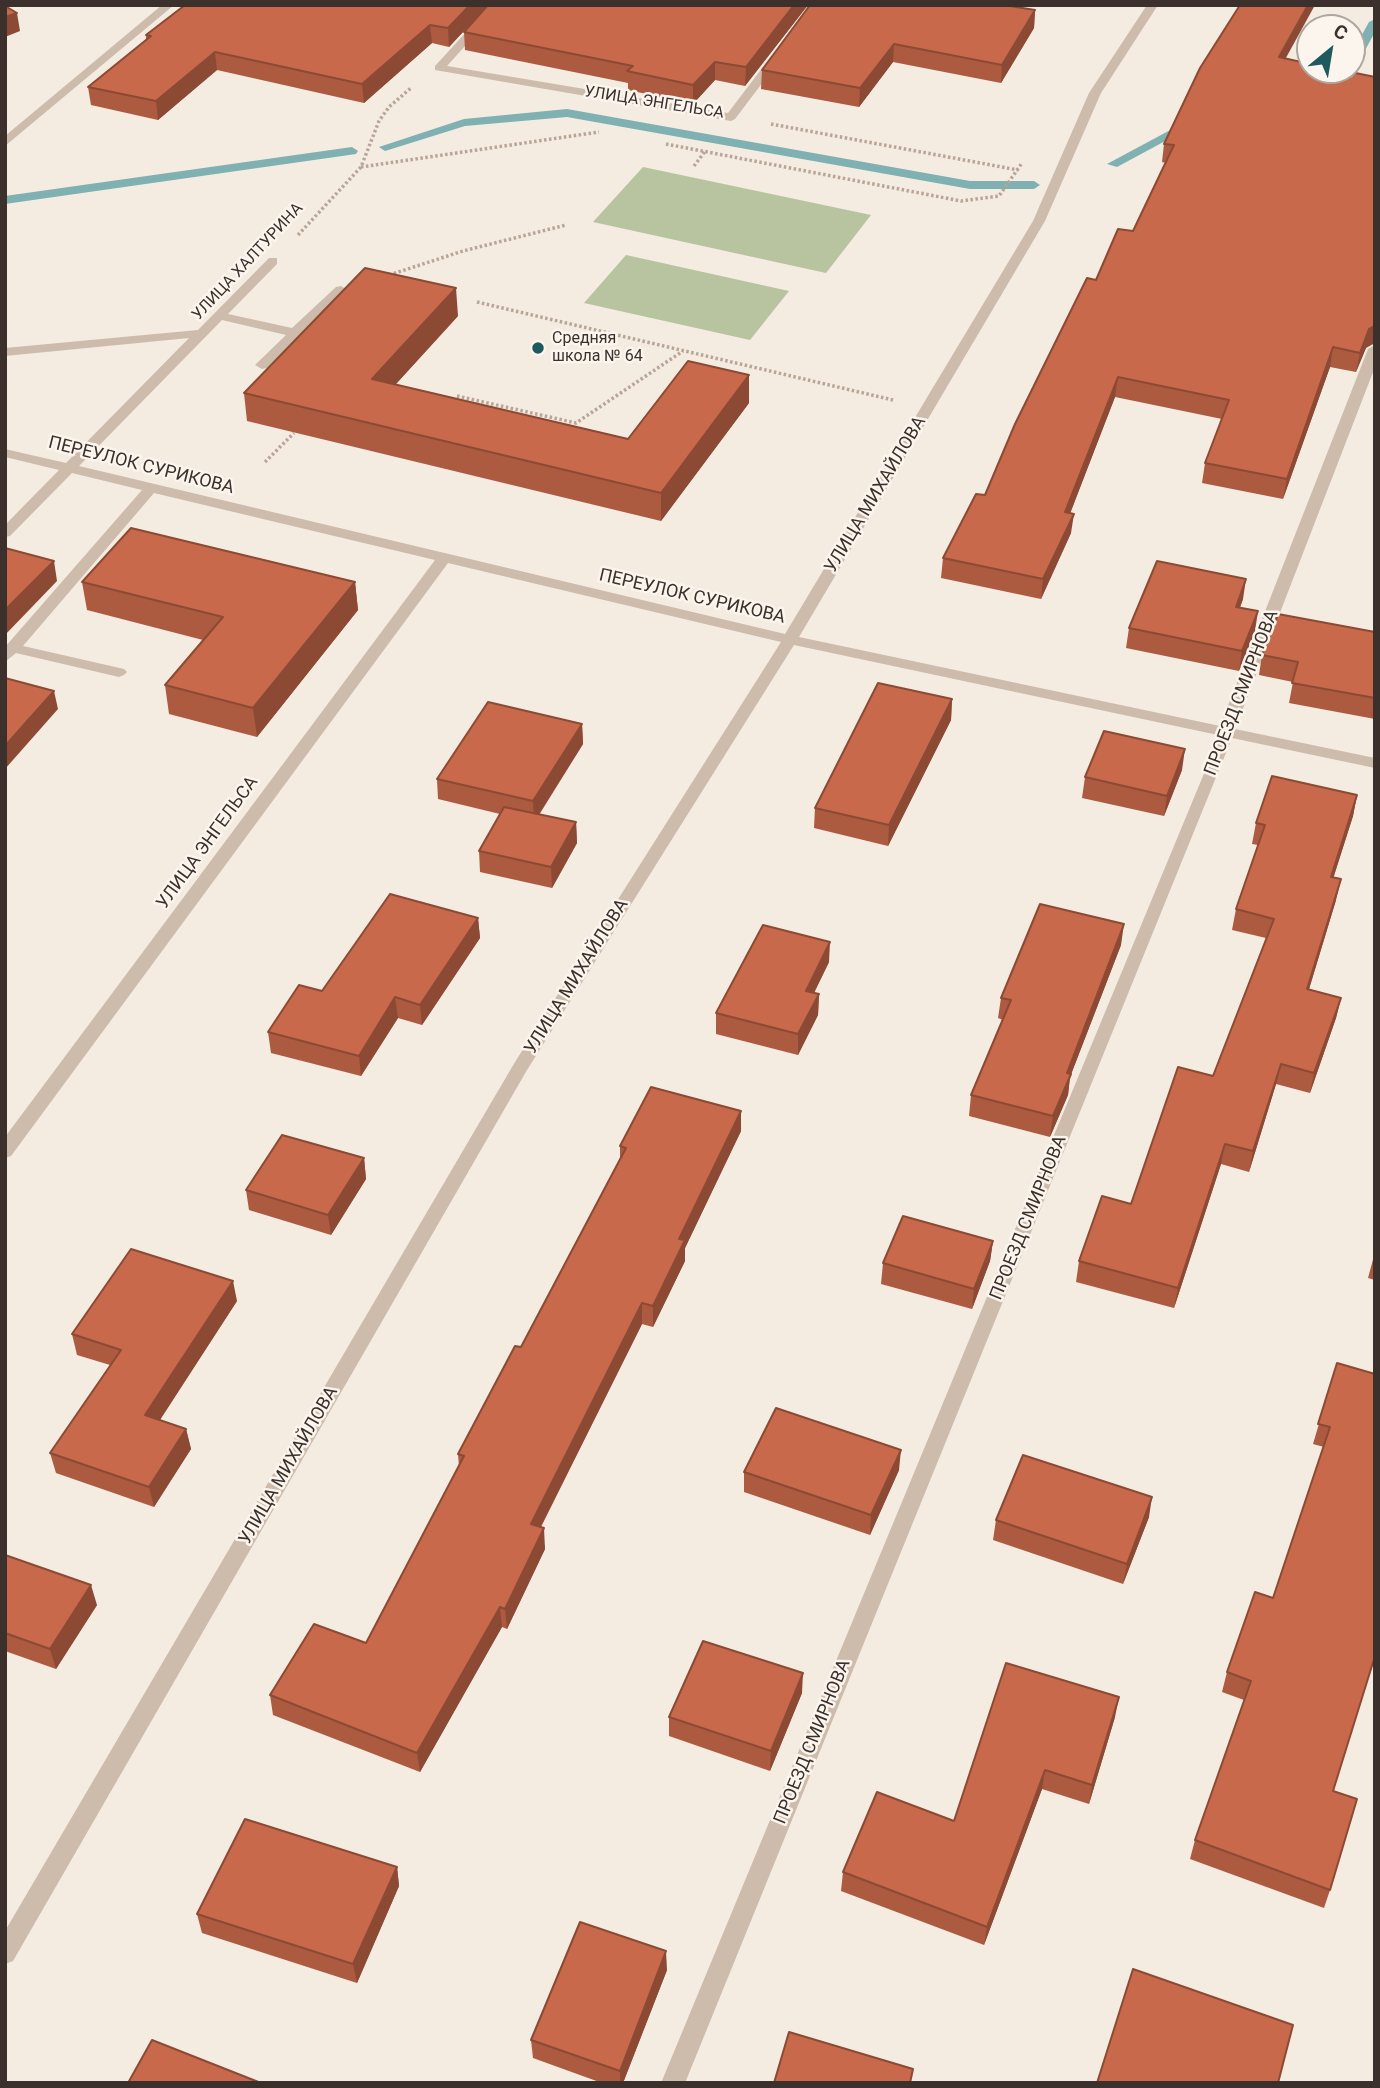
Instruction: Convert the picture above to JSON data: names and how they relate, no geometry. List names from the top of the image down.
{
  "streets": {
    "street": [
      "УЛИЦА ЭНГЕЛЬСА",
      "УЛИЦА ХАЛТУРИНА",
      "ПЕРЕУЛОК СУРИКОВА",
      "УЛИЦА МИХАЙЛОВА",
      "ПРОЕЗД СМИРНОВА"
    ]
  },
  "crossings": [
    ["УЛИЦА ЭНГЕЛЬСА", "УЛИЦА ХАЛТУРИНА"],
    ["УЛИЦА ЭНГЕЛЬСА", "ПЕРЕУЛОК СУРИКОВА"],
    ["УЛИЦА ХАЛТУРИНА", "ПЕРЕУЛОК СУРИКОВА"],
    ["ПЕРЕУЛОК СУРИКОВА", "УЛИЦА МИХАЙЛОВА"],
    ["ПЕРЕУЛОК СУРИКОВА", "ПРОЕЗД СМИРНОВА"]
  ],
  "places": ["Средняя школа № 64"],
  "north": "top right"
}
